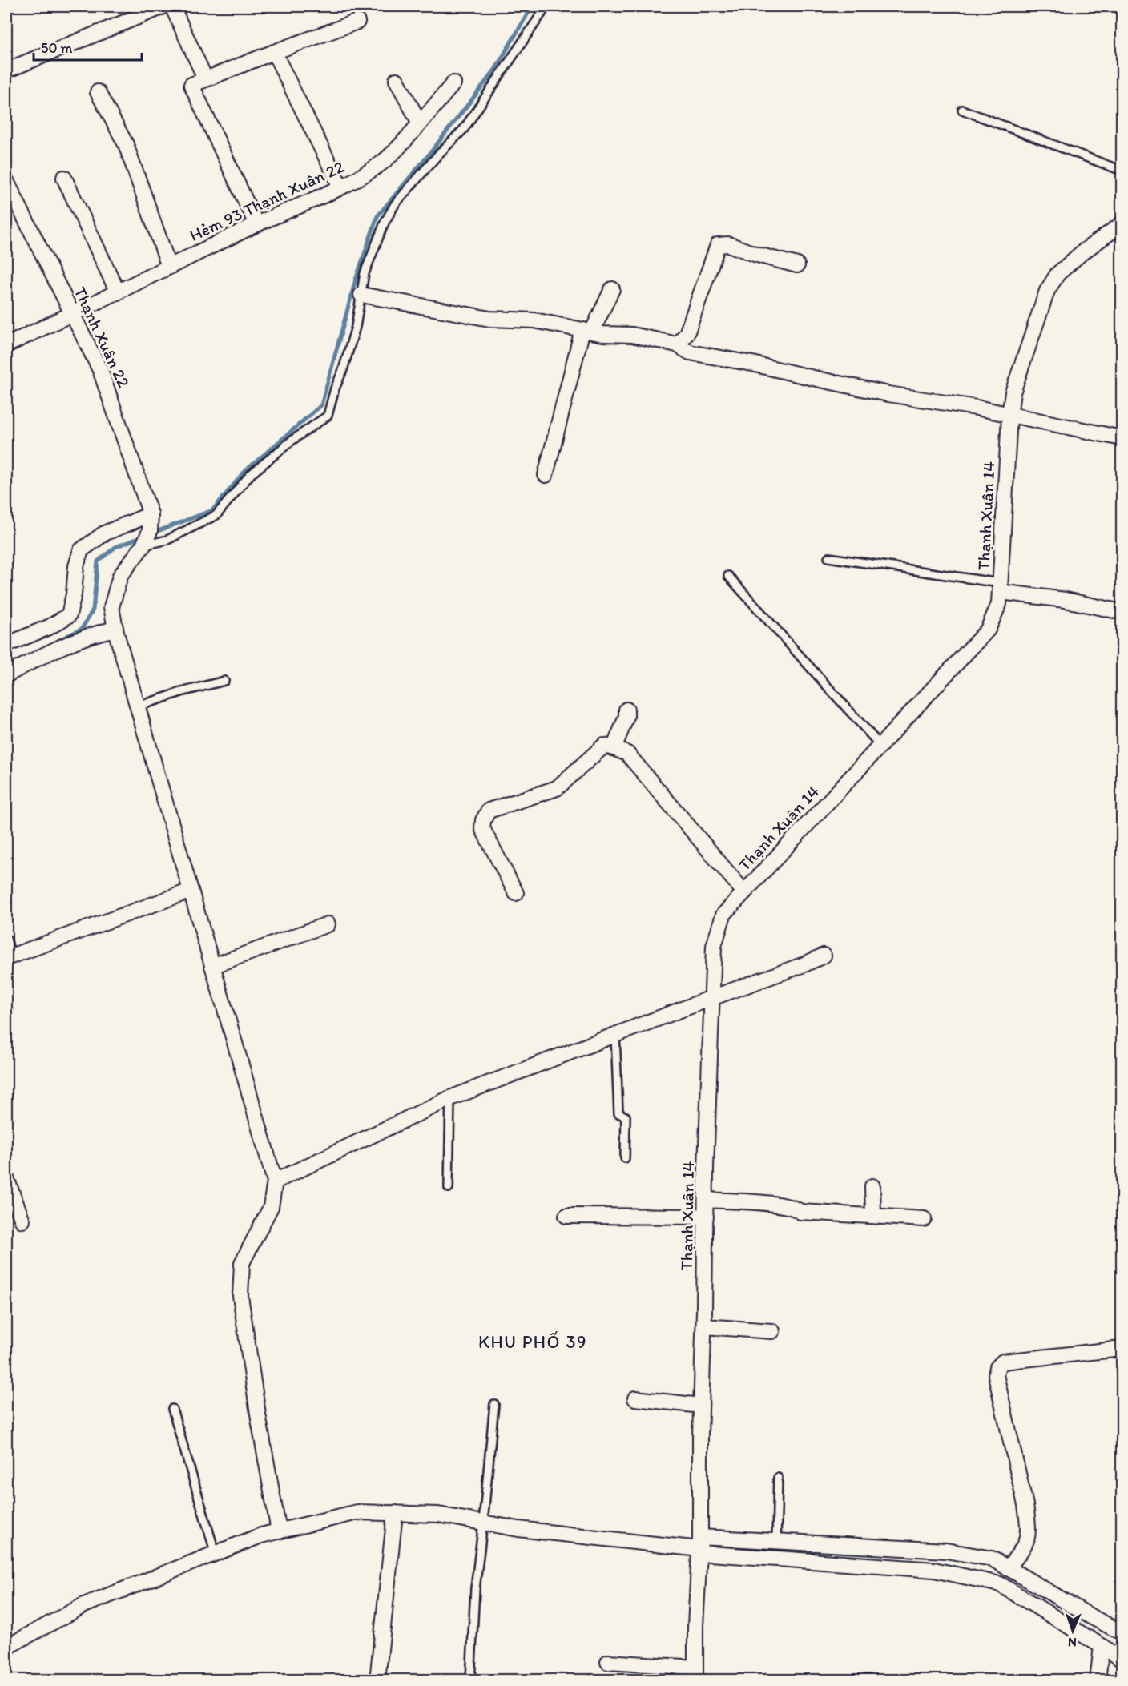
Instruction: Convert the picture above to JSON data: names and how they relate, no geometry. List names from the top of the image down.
{
  "streets": {
    "street": ["Hẻm 93 Thạnh Xuân 22", "Thạnh Xuân 22", "Thạnh Xuân 14"]
  },
  "crossings": [
    ["Hẻm 93 Thạnh Xuân 22", "Thạnh Xuân 22"]
  ],
  "districts": ["KHU PHỐ 39"],
  "scale_bar": "50 m",
  "north": "bottom"
}
